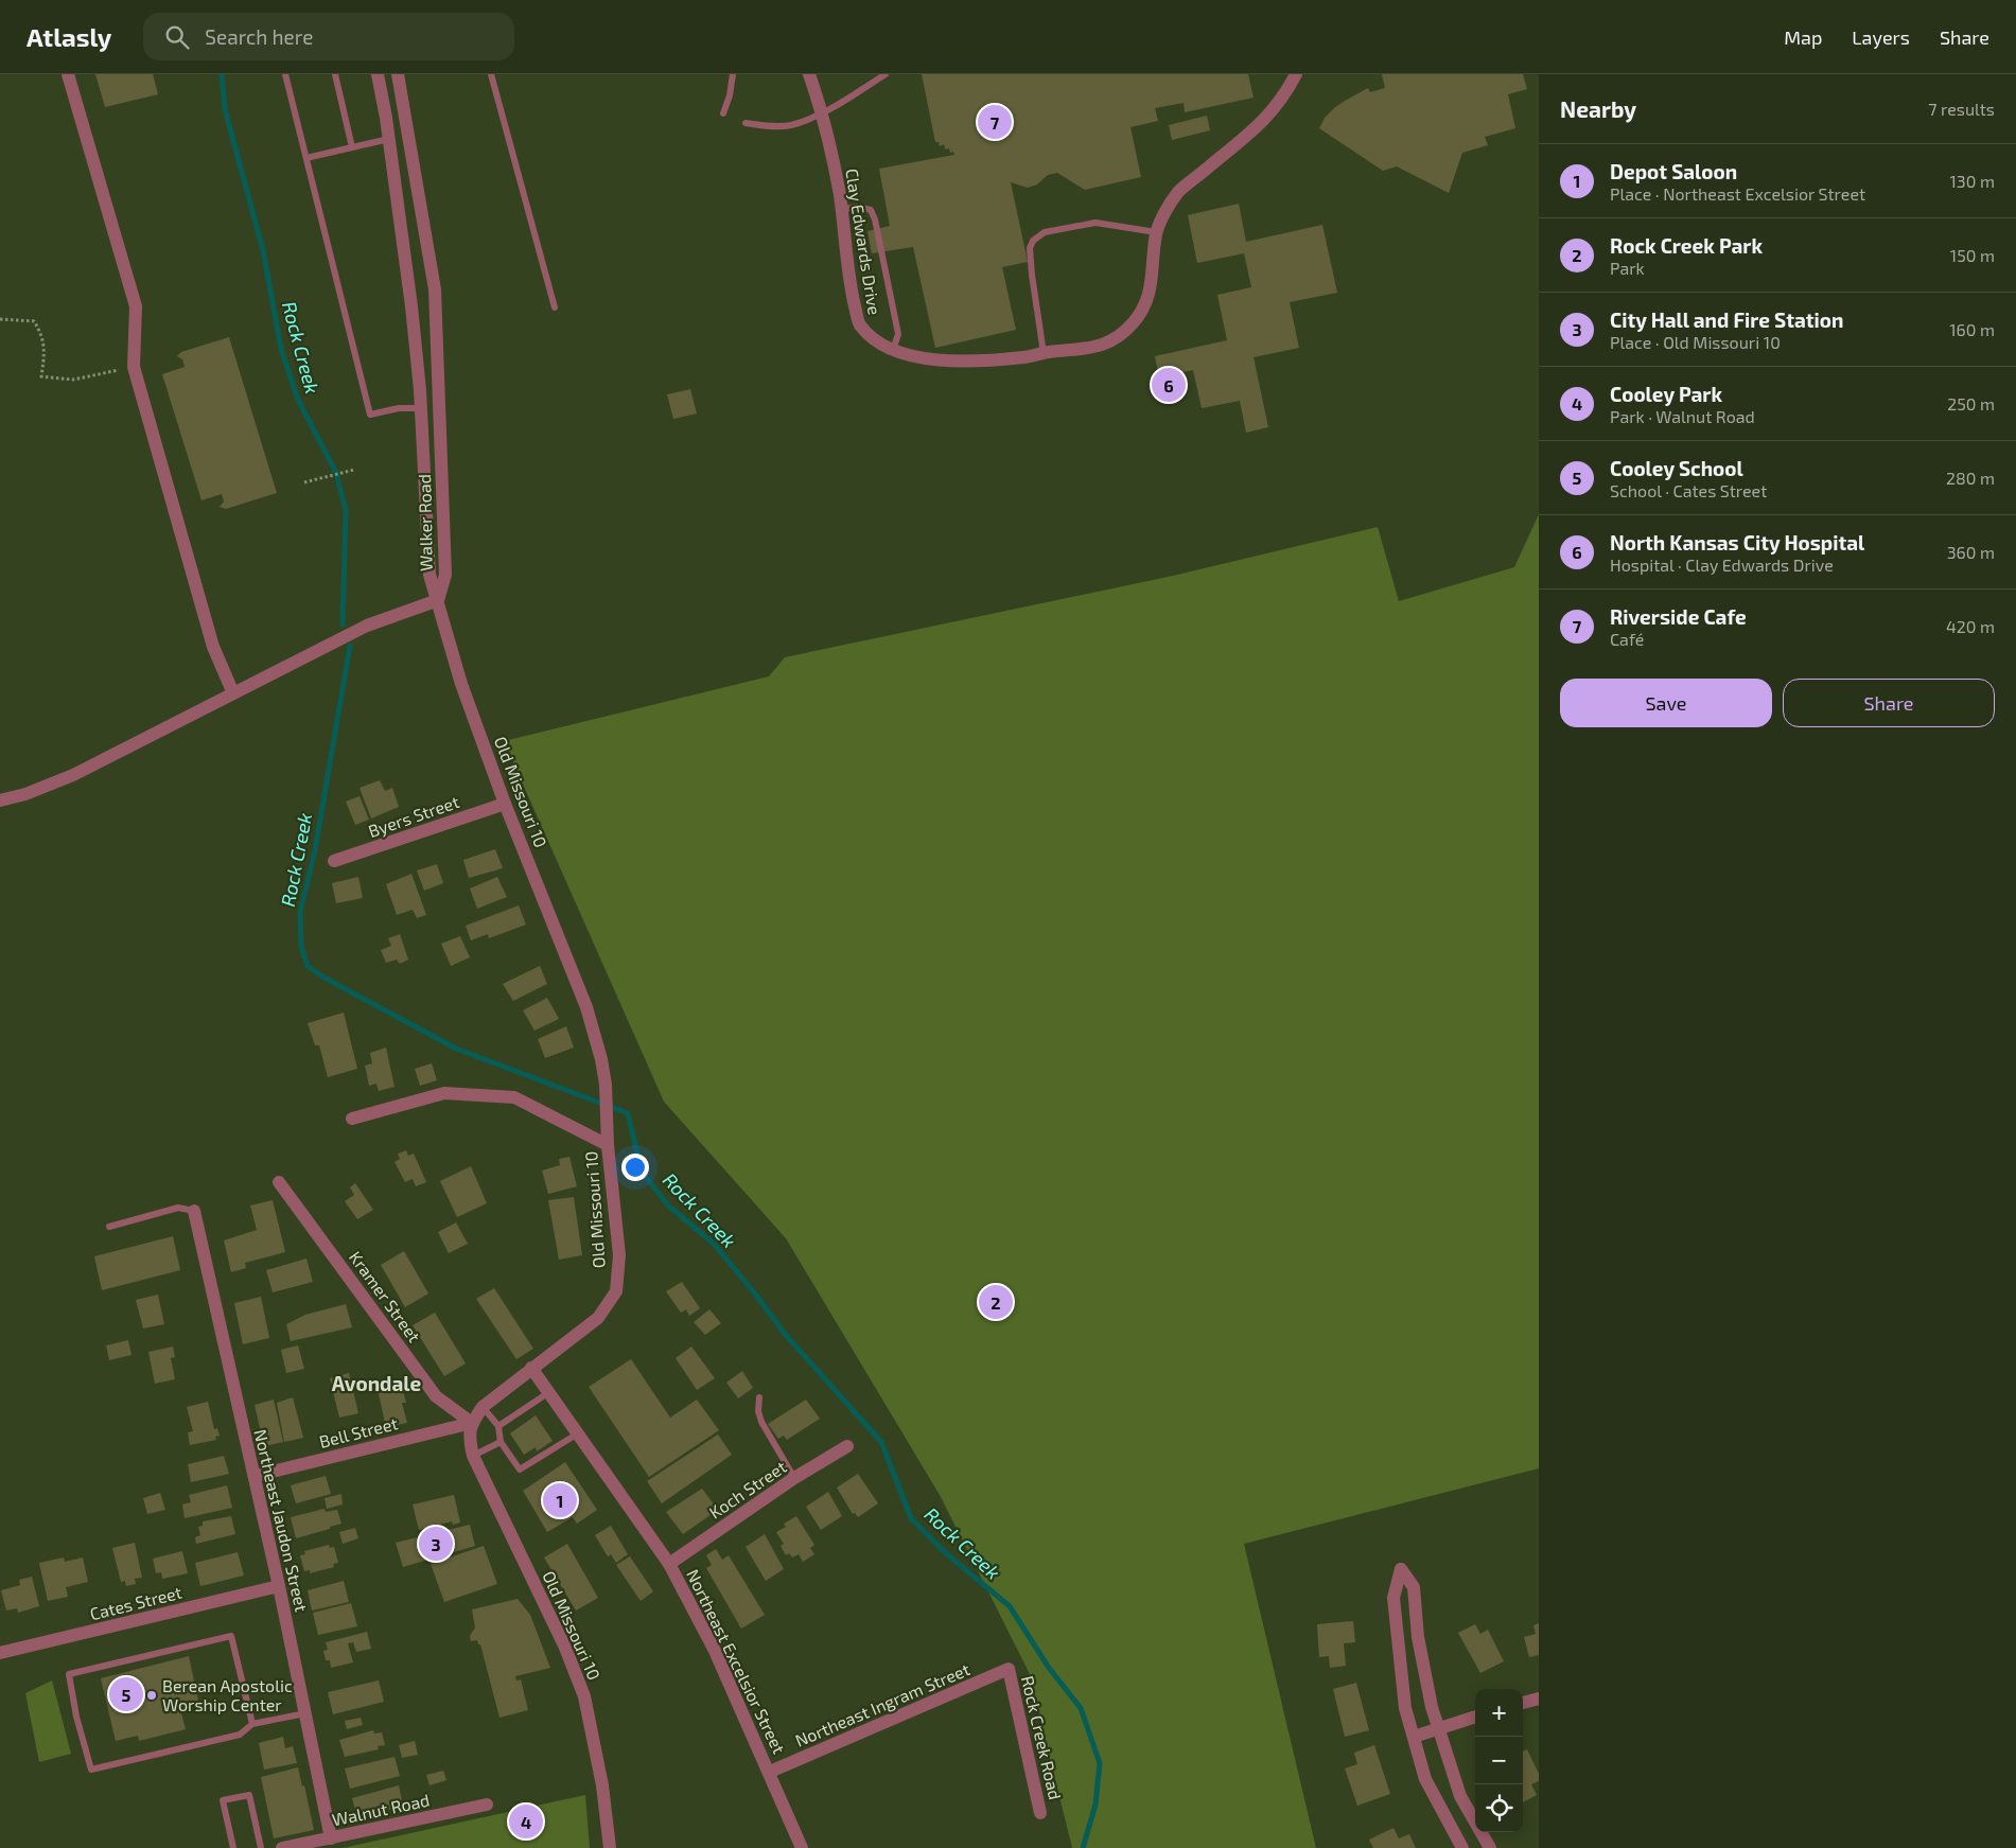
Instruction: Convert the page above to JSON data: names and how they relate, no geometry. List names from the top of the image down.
{
  "streets": {
    "street": [
      "Clay Edwards Drive",
      "Walker Road",
      "Old Missouri 10",
      "Byers Street",
      "Kramer Street",
      "Bell Street",
      "Koch Street",
      "Northeast Jaudon Street",
      "Cates Street",
      "Northeast Excelsior Street",
      "Northeast Ingram Street",
      "Rock Creek Road",
      "Walnut Road"
    ]
  },
  "crossings": [
    ["Walker Road", "Old Missouri 10"],
    ["Old Missouri 10", "Byers Street"],
    ["Old Missouri 10", "Kramer Street"],
    ["Old Missouri 10", "Bell Street"],
    ["Old Missouri 10", "Northeast Excelsior Street"],
    ["Kramer Street", "Bell Street"],
    ["Bell Street", "Northeast Jaudon Street"],
    ["Koch Street", "Northeast Excelsior Street"],
    ["Northeast Jaudon Street", "Cates Street"],
    ["Northeast Jaudon Street", "Walnut Road"],
    ["Northeast Excelsior Street", "Northeast Ingram Street"],
    ["Northeast Ingram Street", "Rock Creek Road"]
  ],
  "districts": ["Avondale"],
  "water": ["Rock Creek"],
  "places": ["Berean Apostolic Worship Center"],
  "page": {
    "header": "Atlasly",
    "search": "Search here",
    "nav": ["Map", "Layers", "Share"],
    "heading": ["Nearby", "7 results"],
    "pins": [
      "7",
      "6",
      "2",
      "1",
      "3",
      "5",
      "4"
    ],
    "list": [
      {
        "mark": "1",
        "name": "Depot Saloon",
        "note": "Place · Northeast Excelsior Street",
        "value": "130 m"
      },
      {
        "mark": "2",
        "name": "Rock Creek Park",
        "note": "Park",
        "value": "150 m"
      },
      {
        "mark": "3",
        "name": "City Hall and Fire Station",
        "note": "Place · Old Missouri 10",
        "value": "160 m"
      },
      {
        "mark": "4",
        "name": "Cooley Park",
        "note": "Park · Walnut Road",
        "value": "250 m"
      },
      {
        "mark": "5",
        "name": "Cooley School",
        "note": "School · Cates Street",
        "value": "280 m"
      },
      {
        "mark": "6",
        "name": "North Kansas City Hospital",
        "note": "Hospital · Clay Edwards Drive",
        "value": "360 m"
      },
      {
        "mark": "7",
        "name": "Riverside Cafe",
        "note": "Café",
        "value": "420 m"
      }
    ],
    "buttons": ["Save", "Share"],
    "map_buttons": ["+", "−"]
  }
}
